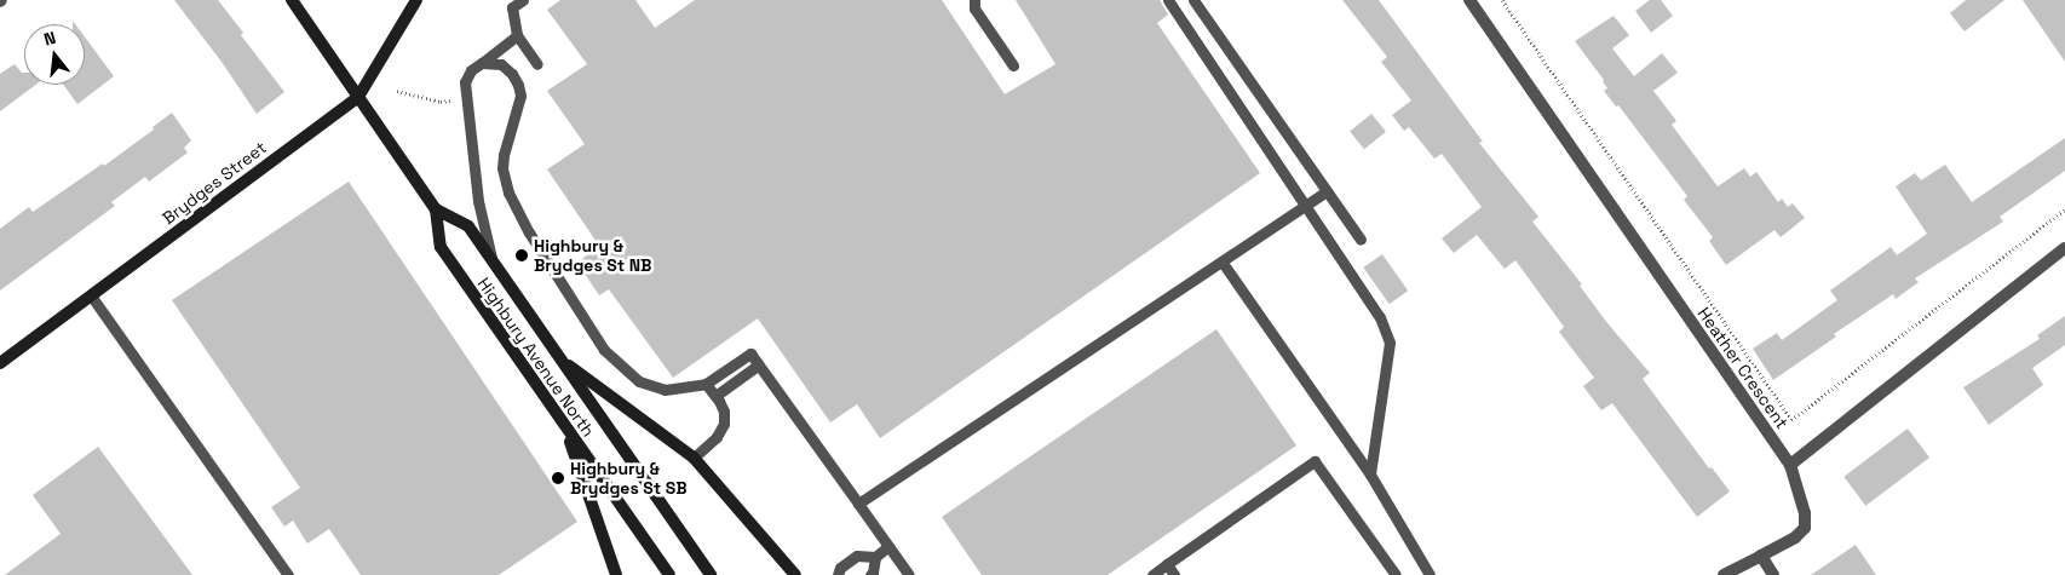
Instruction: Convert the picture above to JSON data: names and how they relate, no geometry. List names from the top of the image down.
{
  "streets": {
    "main road": ["Brydges Street", "Highbury Avenue North"],
    "street": ["Heather Crescent"]
  },
  "crossings": [
    ["Brydges Street", "Highbury Avenue North"]
  ],
  "places": ["Highbury & Brydges St NB", "Highbury & Brydges St SB"],
  "north": "top"
}
